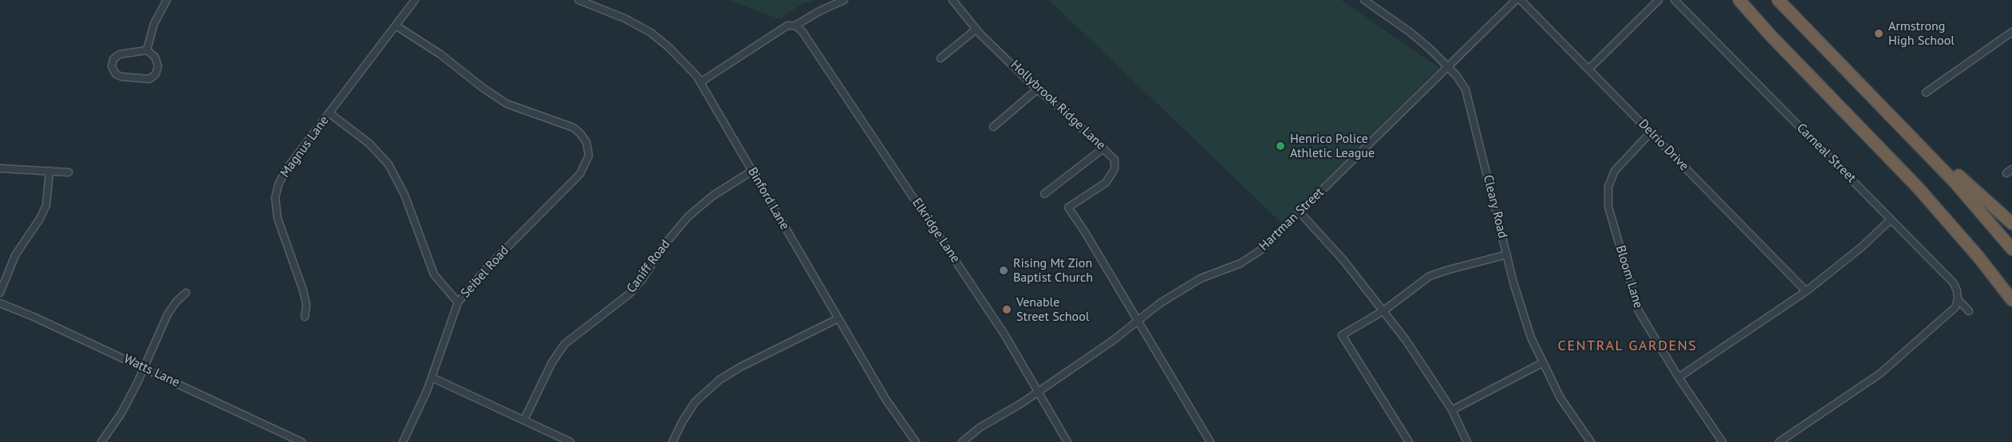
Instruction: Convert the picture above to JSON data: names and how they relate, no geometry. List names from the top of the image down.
{
  "streets": {
    "street": [
      "Hollybrook Ridge Lane",
      "Delrio Drive",
      "Magnus Lane",
      "Carneal Street",
      "Binford Lane",
      "Cleary Road",
      "Hartman Street",
      "Elkridge Lane",
      "Caniff Road",
      "Seibel Road",
      "Bloom Lane",
      "Watts Lane"
    ]
  },
  "crossings": [
    ["Hollybrook Ridge Lane", "Hartman Street"],
    ["Delrio Drive", "Bloom Lane"],
    ["Magnus Lane", "Seibel Road"],
    ["Binford Lane", "Caniff Road"],
    ["Cleary Road", "Hartman Street"],
    ["Hartman Street", "Elkridge Lane"]
  ],
  "districts": ["CENTRAL GARDENS"],
  "places": [
    "Armstrong High School",
    "Henrico Police Athletic League",
    "Rising Mt Zion Baptist Church",
    "Venable Street School"
  ]
}
